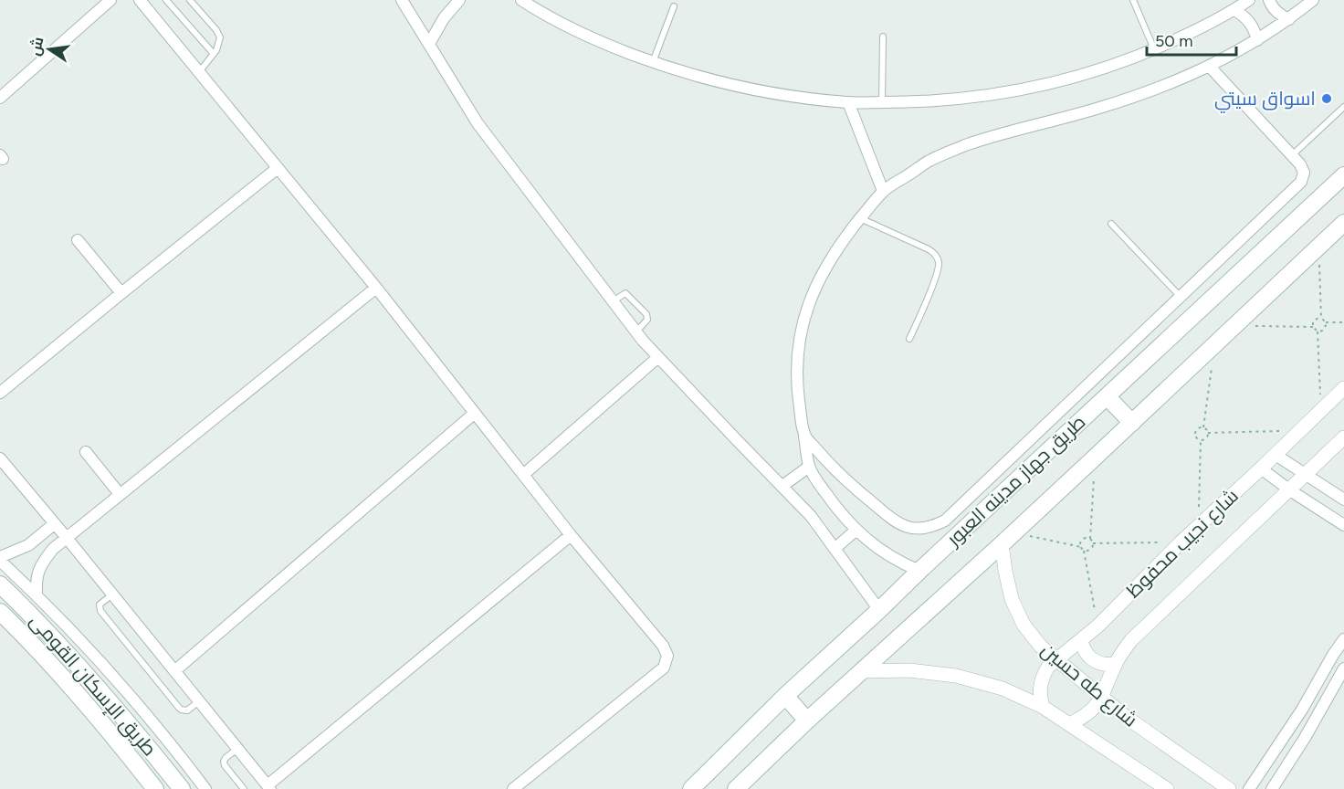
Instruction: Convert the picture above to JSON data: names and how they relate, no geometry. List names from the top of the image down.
{
  "streets": {
    "main road": ["طريق جهاز مدينه العبور", "طريق الإسكان القومى"],
    "street": ["شارع نجيب محفوظ", "شارع طه حسين"]
  },
  "crossings": [
    ["طريق جهاز مدينه العبور", "شارع نجيب محفوظ"],
    ["طريق جهاز مدينه العبور", "شارع طه حسين"],
    ["شارع نجيب محفوظ", "شارع طه حسين"]
  ],
  "places": ["اسواق سيتي"],
  "scale_bar": "50 m",
  "north": "left"
}
